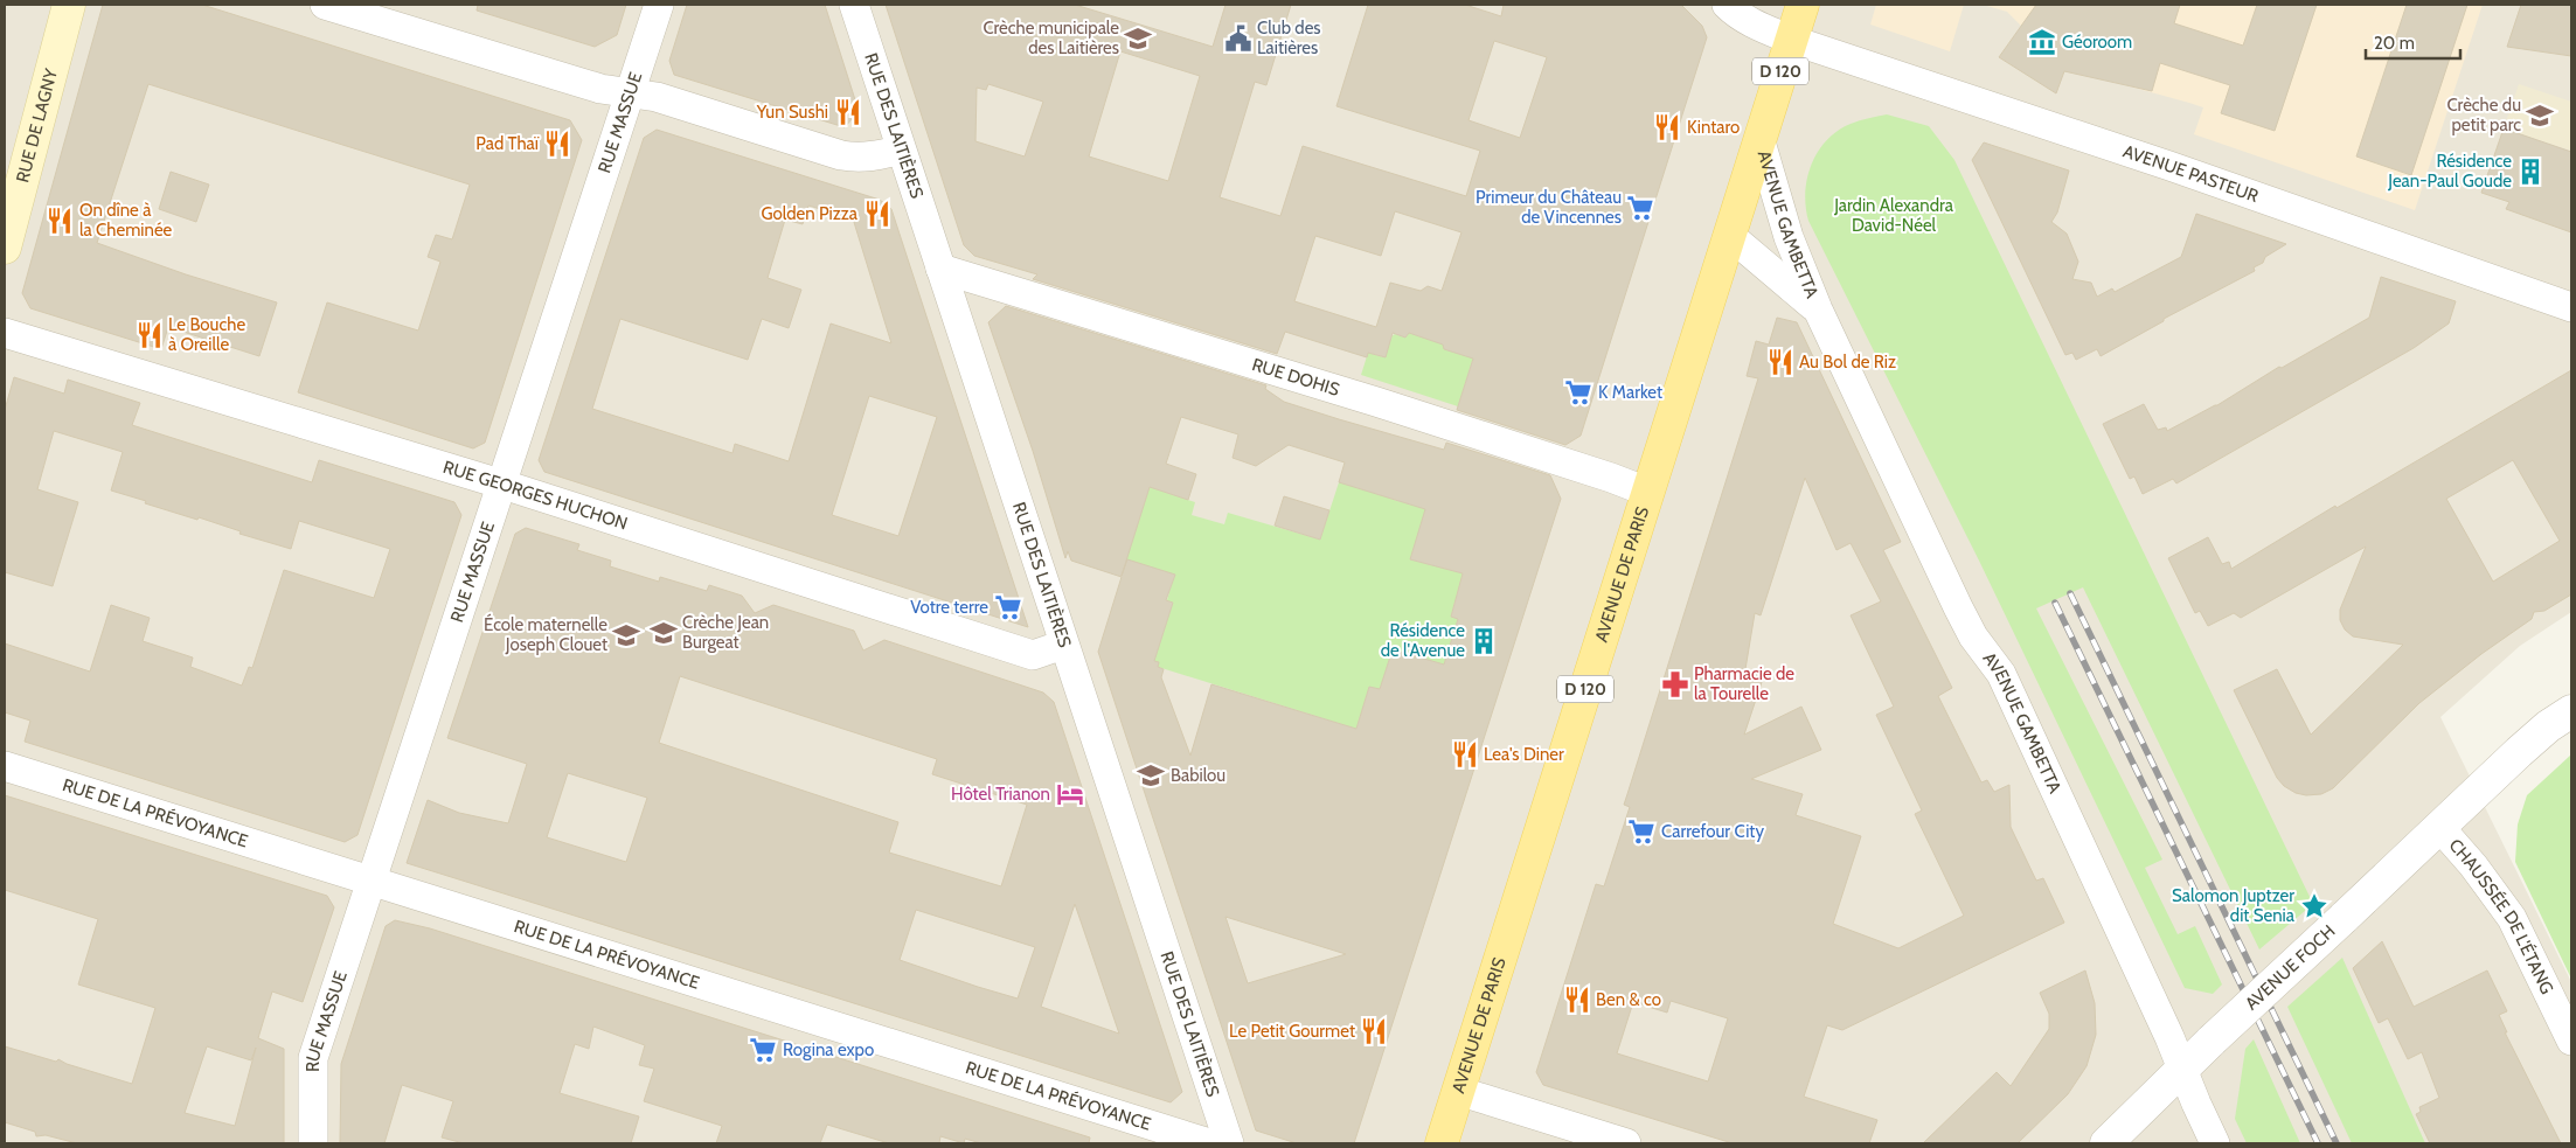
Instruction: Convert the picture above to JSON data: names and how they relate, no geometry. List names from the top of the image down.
{
  "streets": {
    "main road": ["D 120", "RUE DE LAGNY", "AVENUE DE PARIS"],
    "street": [
      "RUE MASSUE",
      "RUE DES LAITIÈRES",
      "AVENUE PASTEUR",
      "AVENUE GAMBETTA",
      "RUE DOHIS",
      "RUE GEORGES HUCHON",
      "RUE DE LA PRÉVOYANCE",
      "CHAUSSÉE DE L'ÉTANG",
      "AVENUE FOCH"
    ]
  },
  "crossings": [
    ["RUE MASSUE", "RUE GEORGES HUCHON"],
    ["RUE MASSUE", "RUE DE LA PRÉVOYANCE"],
    ["RUE DES LAITIÈRES", "RUE DOHIS"],
    ["RUE DES LAITIÈRES", "RUE GEORGES HUCHON"],
    ["AVENUE PASTEUR", "AVENUE DE PARIS"],
    ["AVENUE GAMBETTA", "AVENUE DE PARIS"],
    ["AVENUE GAMBETTA", "AVENUE FOCH"],
    ["RUE DOHIS", "AVENUE DE PARIS"],
    ["CHAUSSÉE DE L'ÉTANG", "AVENUE FOCH"]
  ],
  "parks": ["Jardin Alexandra David-Néel"],
  "places": {
    "school or university": [
      "Crèche municipale des Laitières",
      "Crèche du petit parc",
      "Crèche Jean Burgeat",
      "École maternelle Joseph Clouet",
      "Babilou"
    ],
    "public building": ["Club des Laitières"],
    "museum": ["Géoroom"],
    "restaurant": [
      "Yun Sushi",
      "Kintaro",
      "Pad Thaï",
      "Golden Pizza",
      "On dîne à la Cheminée",
      "Le Bouche à Oreille",
      "Au Bol de Riz",
      "Lea's Diner",
      "Ben & co",
      "Le Petit Gourmet"
    ],
    "building": ["Résidence Jean-Paul Goude", "Résidence de l'Avenue"],
    "supermarket": [
      "Primeur du Château de Vincennes",
      "K Market",
      "Votre terre",
      "Carrefour City",
      "Rogina expo"
    ],
    "pharmacy": ["Pharmacie de la Tourelle"],
    "hotel": ["Hôtel Trianon"],
    "place": ["Salomon Juptzer dit Senia"]
  },
  "scale_bar": "20 m"
}
